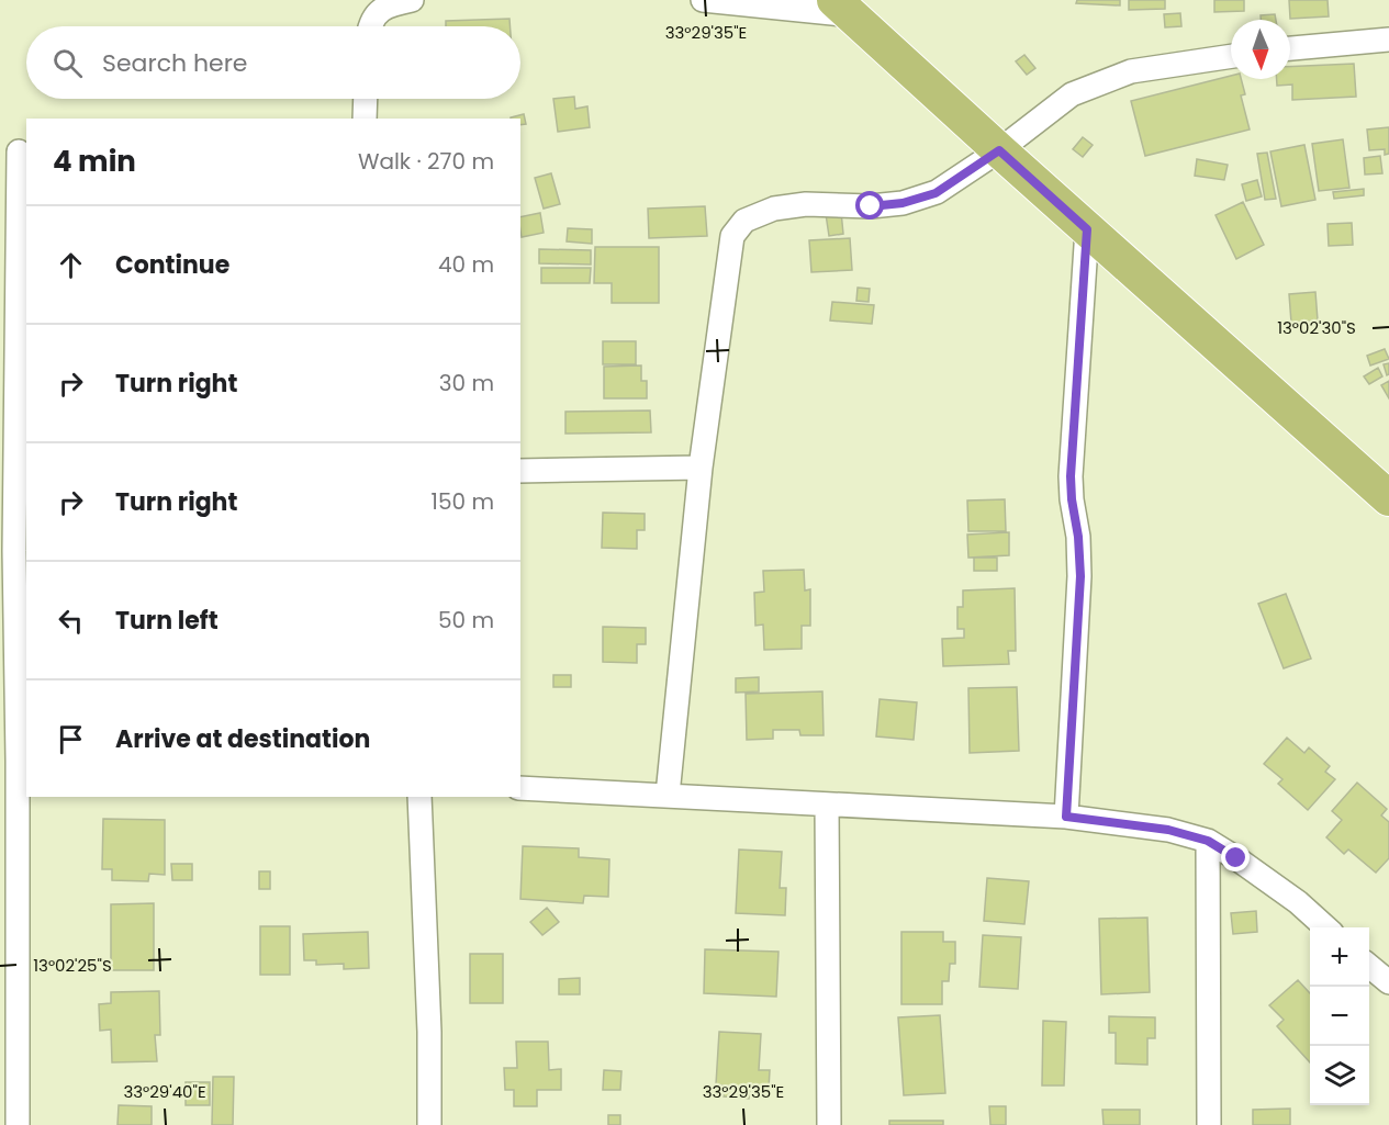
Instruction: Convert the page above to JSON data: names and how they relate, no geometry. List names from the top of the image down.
{
  "north": "bottom",
  "page": {
    "search": "Search here",
    "heading": ["4 min", "Walk · 270 m"],
    "list": [
      ["Continue", "40 m"],
      ["Turn right", "30 m"],
      ["Turn right", "150 m"],
      ["Turn left", "50 m"],
      "Arrive at destination"
    ],
    "map_buttons": ["+", "−"]
  },
  "coordinates": [
    "33°29'35\"E",
    "13°02'30\"S",
    "13°02'25\"S",
    "33°29'40\"E"
  ]
}
